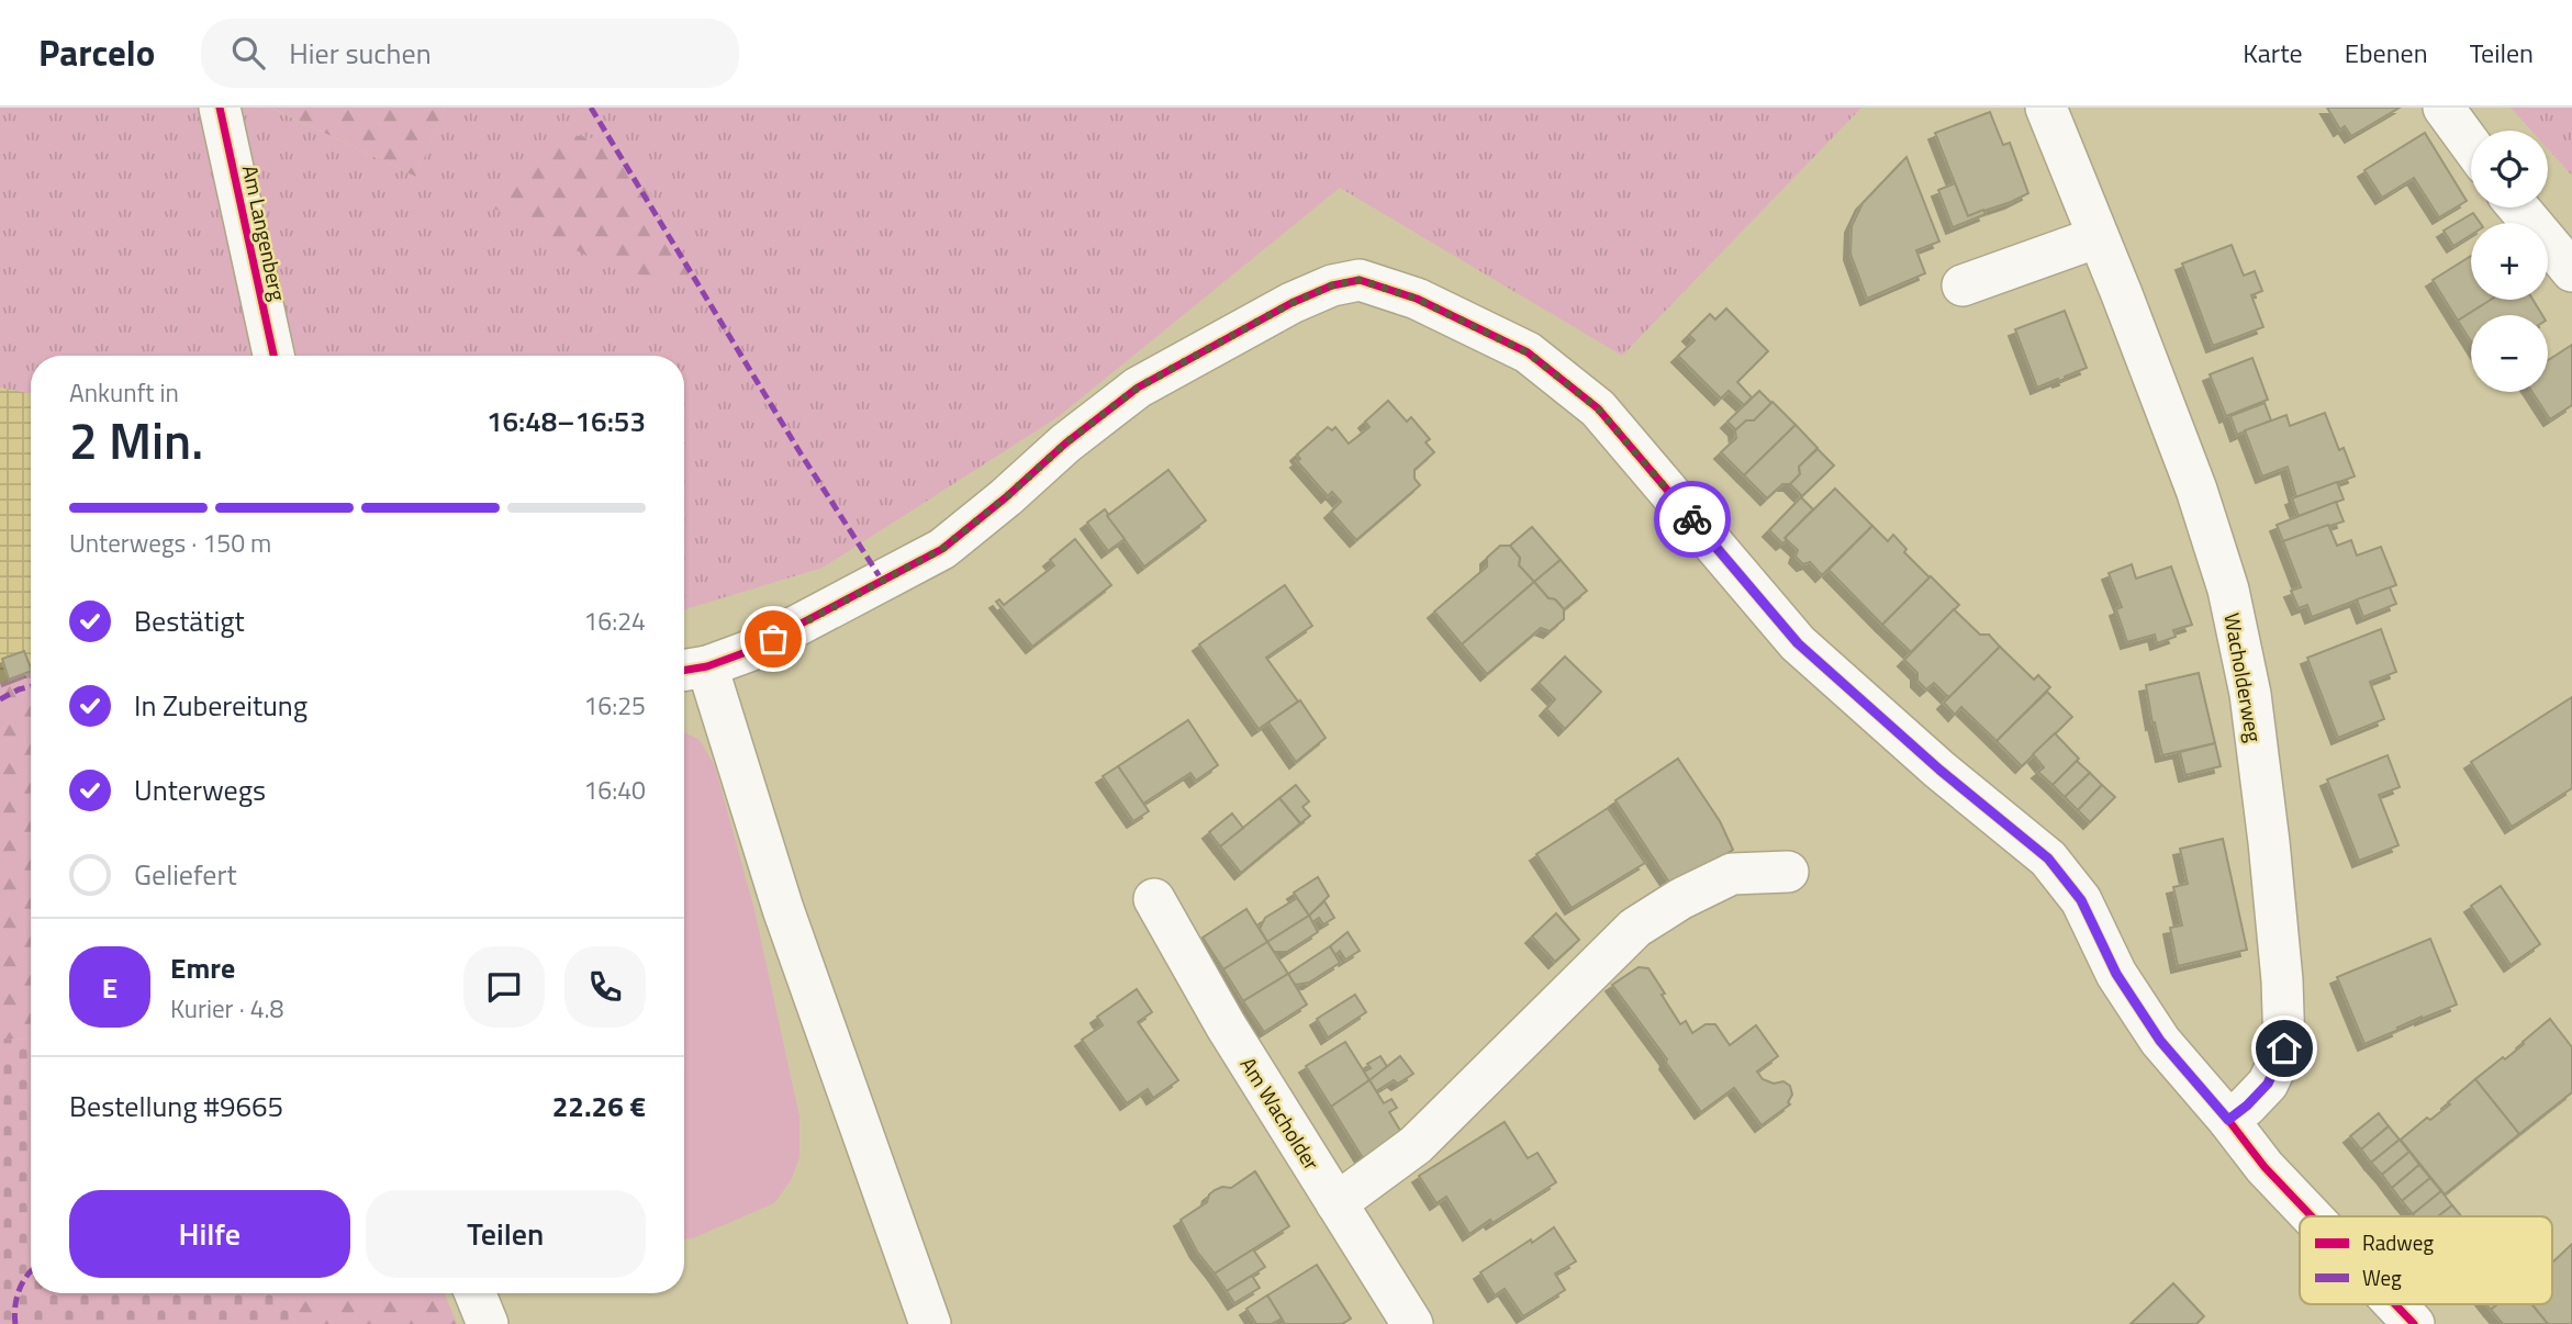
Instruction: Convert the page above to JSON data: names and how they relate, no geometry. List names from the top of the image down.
{
  "streets": {
    "street": ["Am Langenberg", "Wacholderweg", "Am Wacholder"]
  },
  "legend": ["Radweg", "Weg"],
  "page": {
    "header": "Parcelo",
    "search": "Hier suchen",
    "nav": ["Karte", "Ebenen", "Teilen"],
    "map_buttons": ["+", "−"],
    "heading": ["2 Min.", "Ankunft in", "16:48–16:53"],
    "panel": [
      "Emre",
      "Kurier · 4.8",
      "Bestellung #9665",
      "22.26 €"
    ],
    "bar": "Unterwegs · 150 m",
    "list": [
      ["Bestätigt", "16:24"],
      ["In Zubereitung", "16:25"],
      ["Unterwegs", "16:40"],
      "Geliefert"
    ],
    "round": "E",
    "buttons": ["Hilfe", "Teilen"]
  }
}
